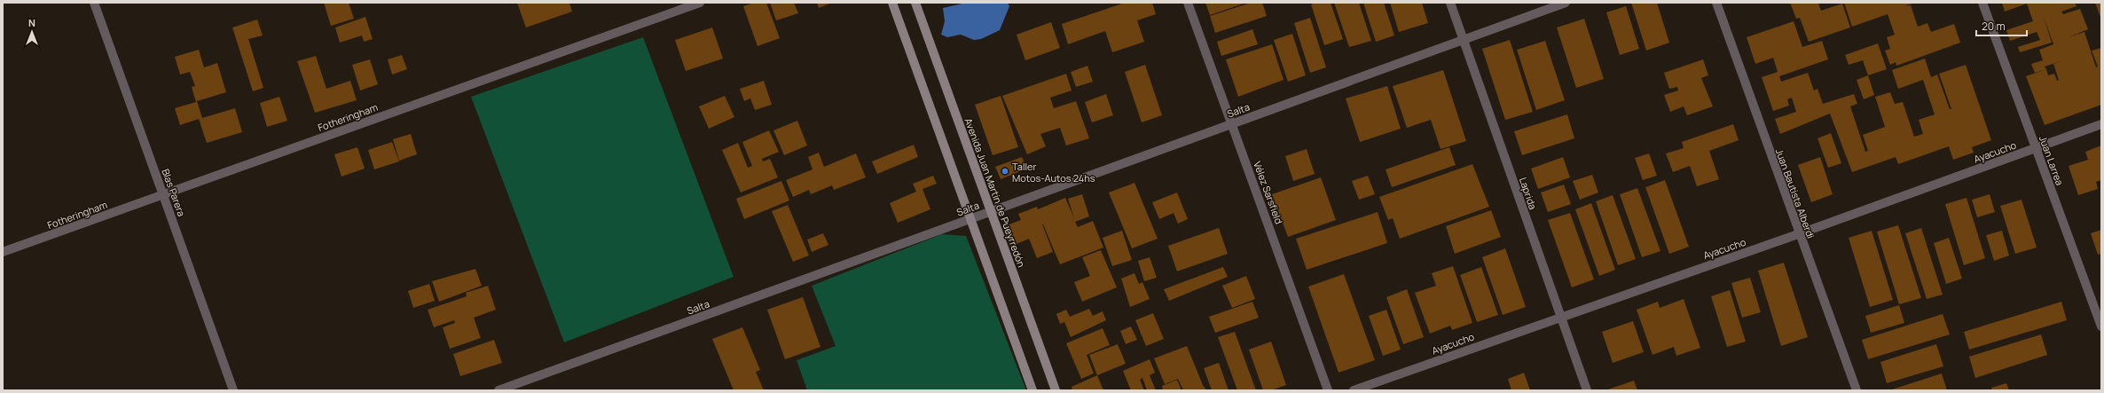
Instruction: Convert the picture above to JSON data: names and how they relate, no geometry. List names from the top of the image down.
{
  "streets": {
    "main road": ["Avenida Juan Martin de Pueyrredón"],
    "street": [
      "Salta",
      "Fotheringham",
      "Ayacucho",
      "Juan Larrea",
      "Blas Parera",
      "Vélez Sarsfield",
      "Laprida",
      "Juan Bautista Alberdi"
    ]
  },
  "crossings": [
    ["Salta", "Avenida Juan Martin de Pueyrredón"],
    ["Salta", "Vélez Sarsfield"],
    ["Salta", "Laprida"],
    ["Fotheringham", "Blas Parera"],
    ["Ayacucho", "Juan Larrea"],
    ["Ayacucho", "Laprida"],
    ["Ayacucho", "Juan Bautista Alberdi"]
  ],
  "places": ["Taller Motos-Autos 24hs"],
  "scale_bar": "20 m",
  "north": "top"
}
